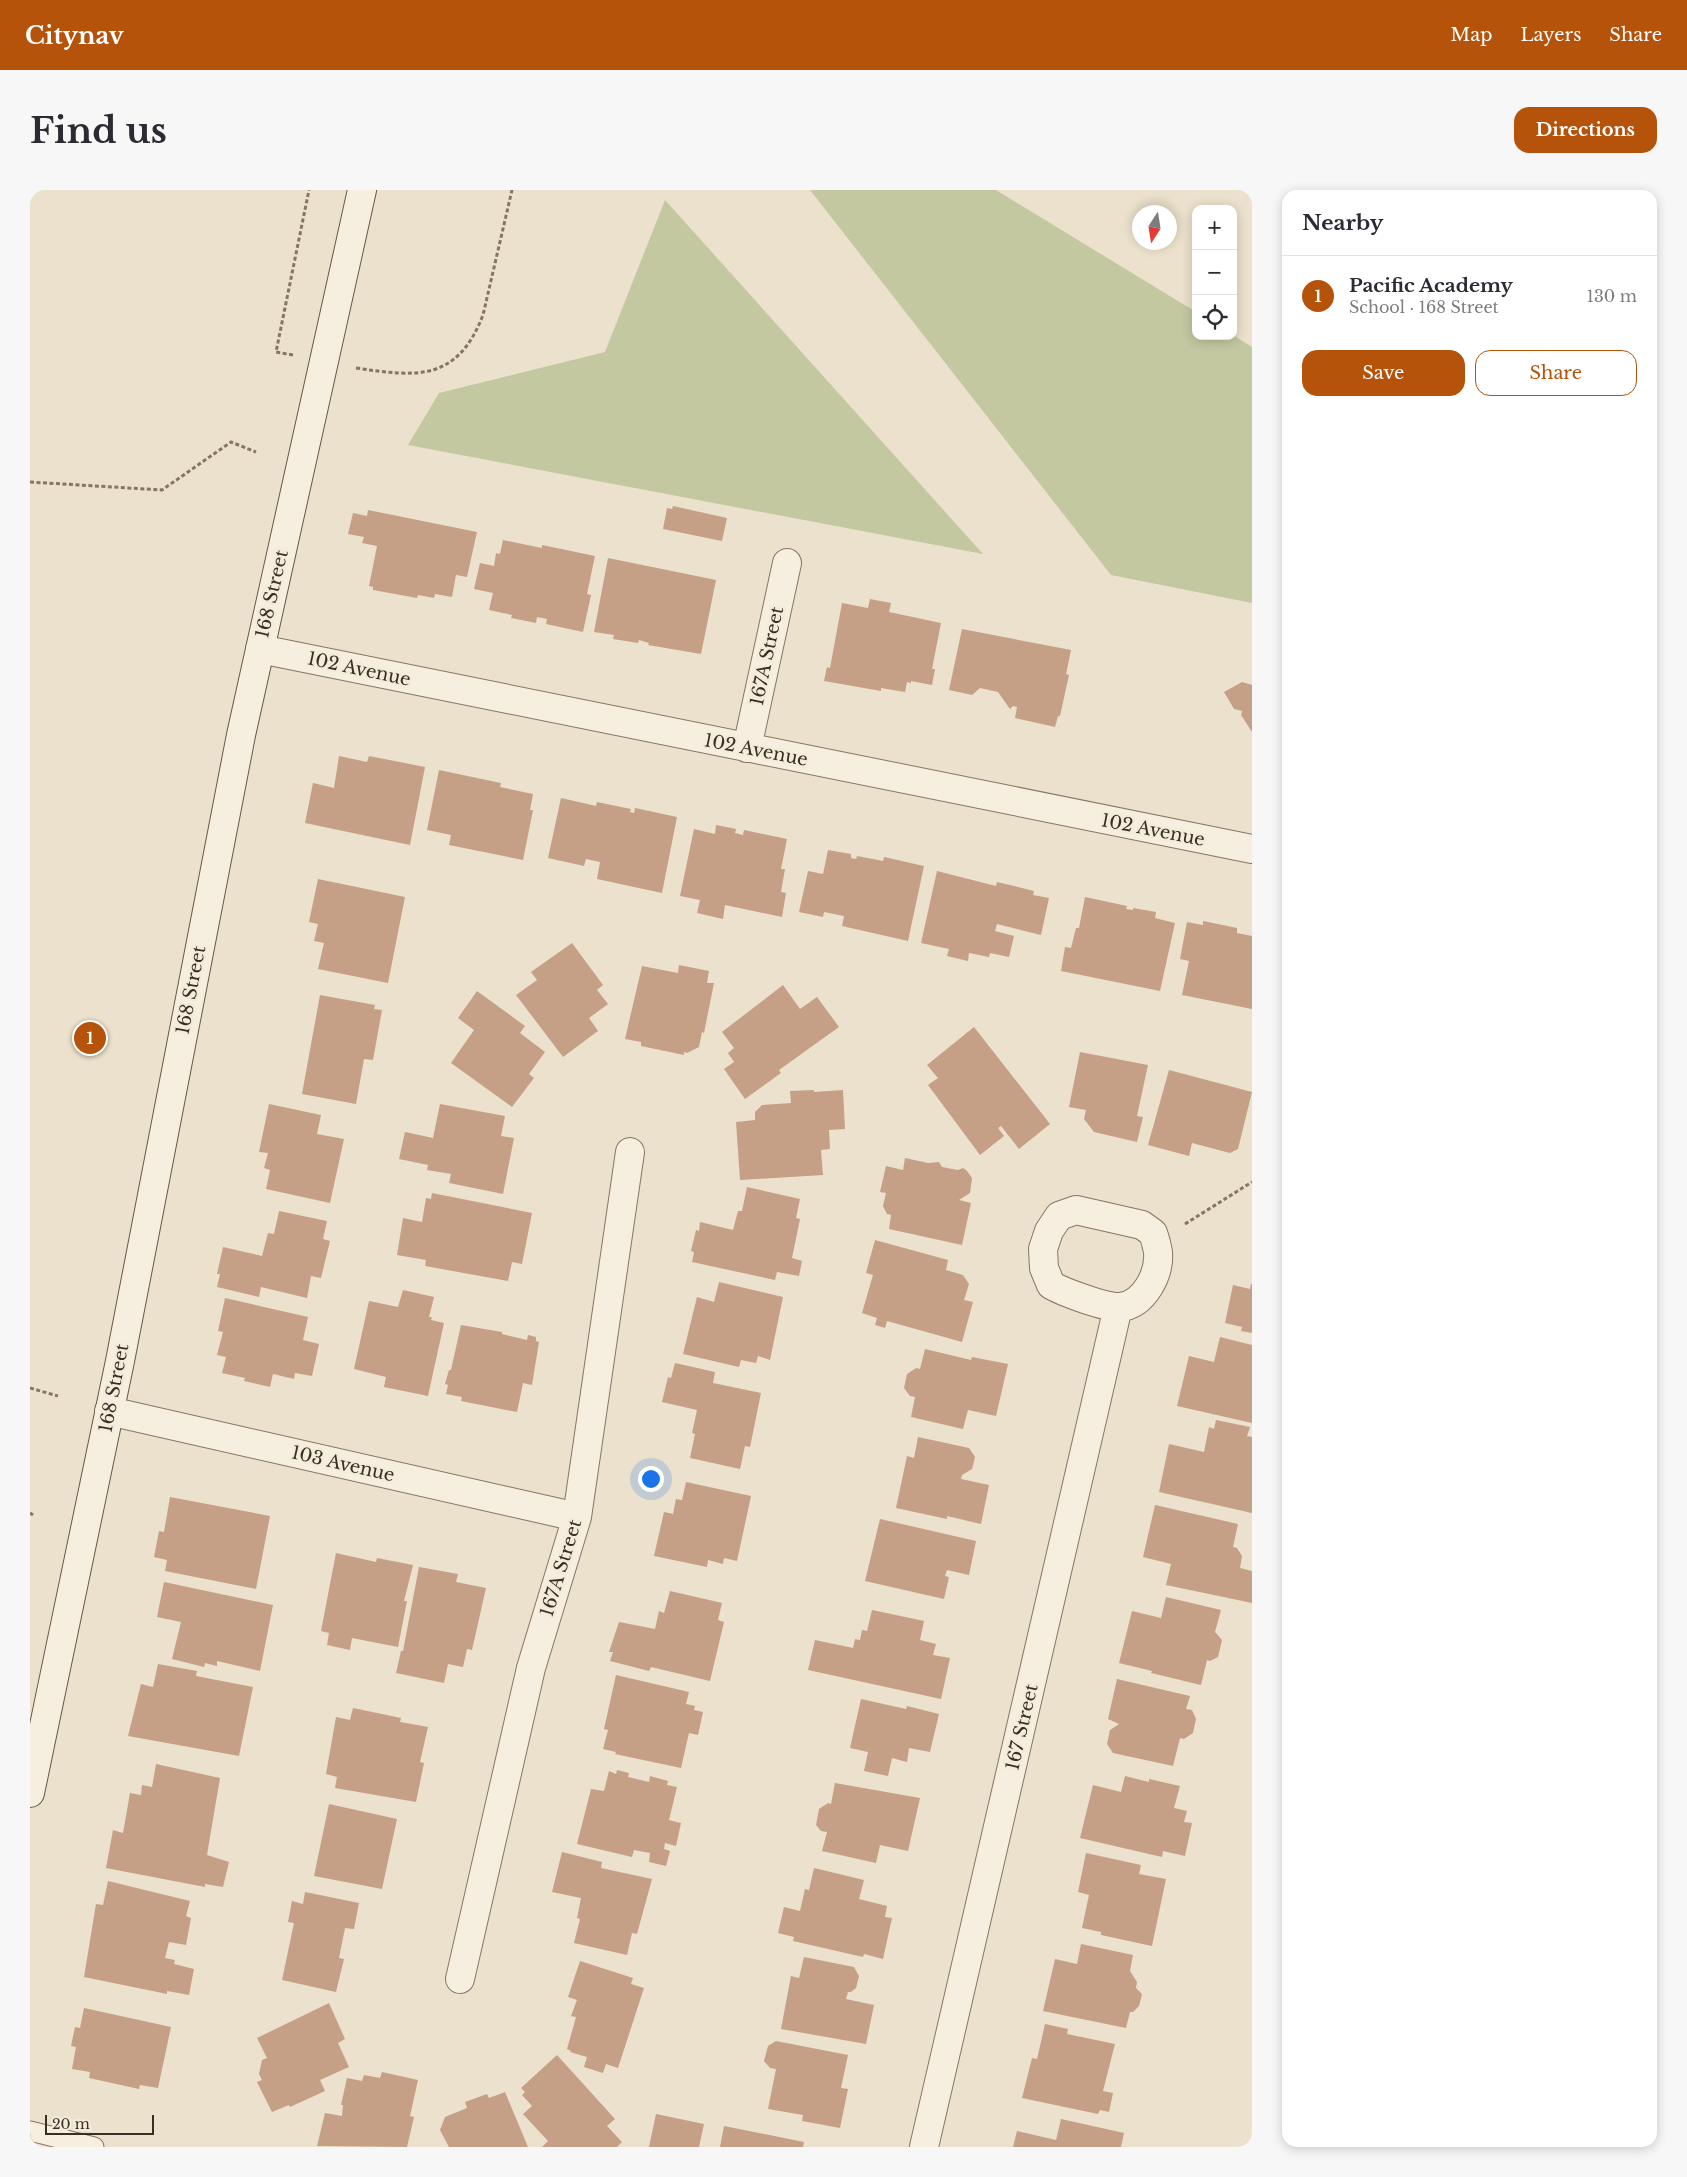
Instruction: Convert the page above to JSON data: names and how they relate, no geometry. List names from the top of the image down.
{
  "streets": {
    "street": [
      "168 Street",
      "167A Street",
      "102 Avenue",
      "103 Avenue",
      "167 Street"
    ]
  },
  "crossings": [
    ["168 Street", "102 Avenue"],
    ["168 Street", "103 Avenue"],
    ["167A Street", "102 Avenue"],
    ["167A Street", "103 Avenue"]
  ],
  "scale_bar": "20 m",
  "north": "bottom",
  "page": {
    "header": "Citynav",
    "nav": ["Map", "Layers", "Share"],
    "buttons": [
      "Directions",
      ["Save", "Share"]
    ],
    "title": "Find us",
    "heading": "Nearby",
    "map_buttons": ["+", "−"],
    "list": [
      {
        "mark": "1",
        "name": "Pacific Academy",
        "note": "School · 168 Street",
        "value": "130 m"
      }
    ],
    "pins": "1",
    "scale": "20 m"
  }
}
